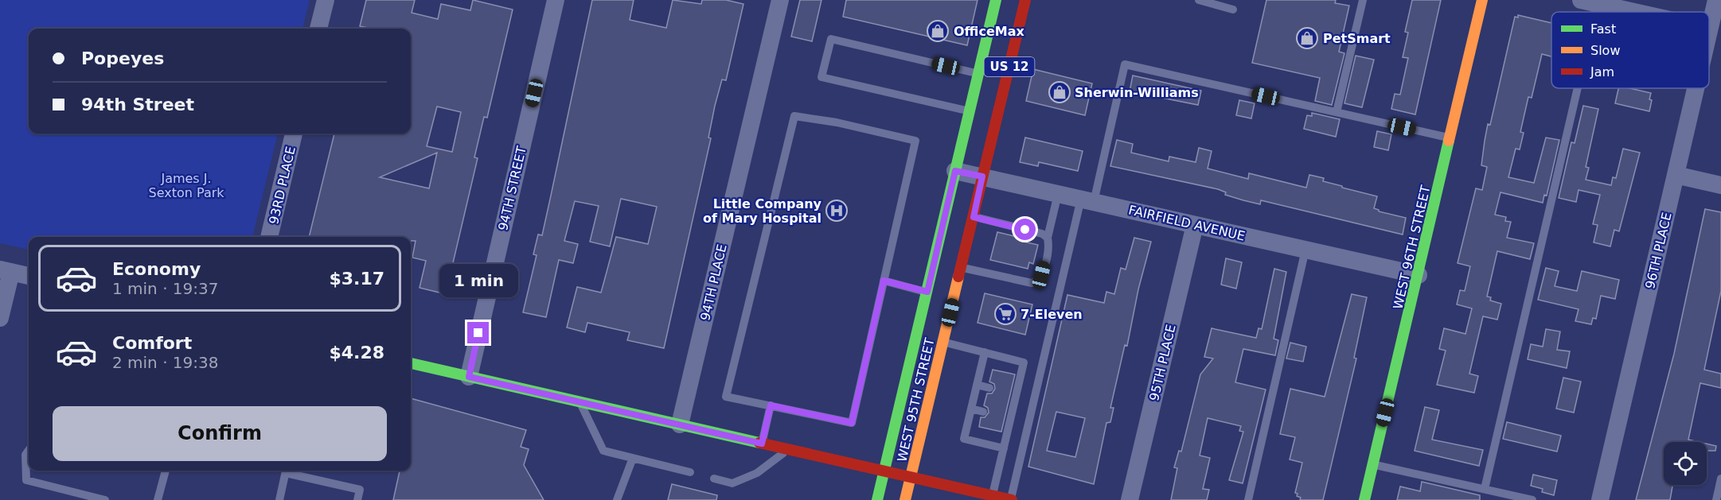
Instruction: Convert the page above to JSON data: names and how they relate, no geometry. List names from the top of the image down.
{
  "streets": {
    "street": [
      "US 12",
      "93RD PLACE",
      "94TH STREET",
      "FAIRFIELD AVENUE",
      "WEST 96TH STREET",
      "96TH PLACE",
      "94TH PLACE",
      "95TH PLACE",
      "WEST 95TH STREET"
    ]
  },
  "crossings": [
    ["FAIRFIELD AVENUE", "WEST 96TH STREET"],
    ["FAIRFIELD AVENUE", "95TH PLACE"],
    ["FAIRFIELD AVENUE", "WEST 95TH STREET"]
  ],
  "parks": ["James J. Sexton Park"],
  "places": {
    "shop": ["OfficeMax", "PetSmart", "Sherwin-Williams"],
    "hospital": ["Little Company of Mary Hospital"],
    "supermarket": ["7-Eleven"]
  },
  "legend": ["Fast", "Slow", "Jam"],
  "page": {
    "banner": ["Popeyes", "94th Street"],
    "list": [
      {
        "name": "Economy",
        "note": "1 min · 19:37",
        "value": "$3.17"
      },
      {
        "name": "Comfort",
        "note": "2 min · 19:38",
        "value": "$4.28"
      }
    ],
    "bubble": "1 min",
    "buttons": "Confirm"
  }
}
